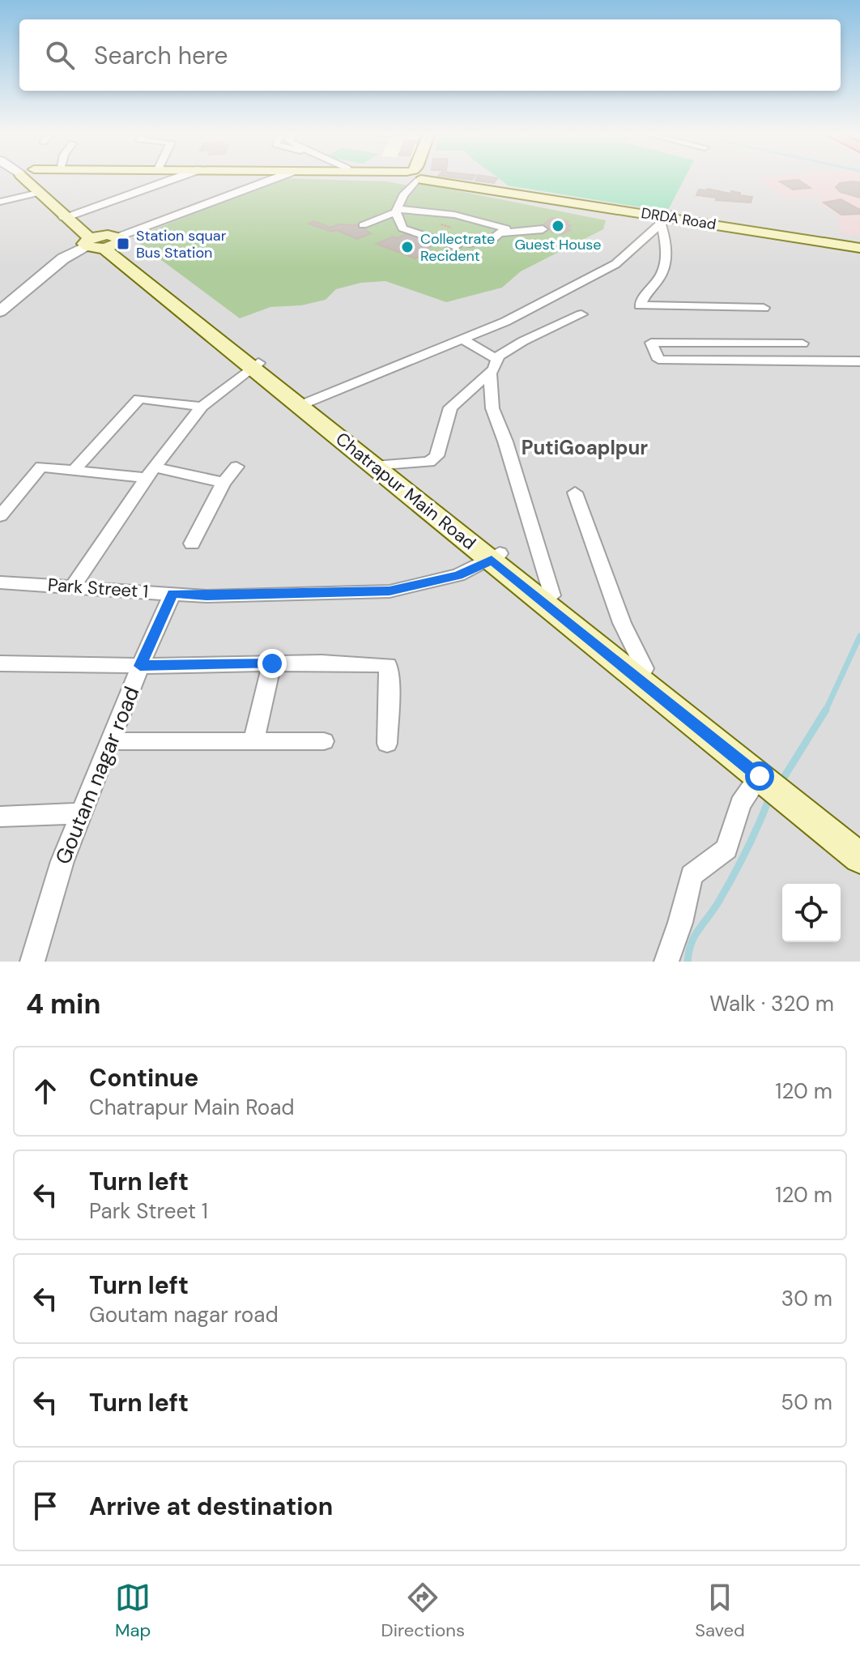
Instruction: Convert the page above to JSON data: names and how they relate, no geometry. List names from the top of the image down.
{
  "streets": {
    "main road": ["DRDA Road", "Chatrapur Main Road"],
    "street": ["Park Street 1", "Goutam nagar road"]
  },
  "crossings": [
    ["Chatrapur Main Road", "Park Street 1"],
    ["Park Street 1", "Goutam nagar road"]
  ],
  "districts": ["PutiGoaplpur"],
  "places": {
    "other": ["Guest House", "Collectrate Recident"],
    "transit": ["Station squar Bus Station"]
  },
  "page": {
    "search": "Search here",
    "heading": ["4 min", "Walk · 320 m"],
    "list": [
      ["Continue", "Chatrapur Main Road", "120 m"],
      ["Turn left", "Park Street 1", "120 m"],
      ["Turn left", "Goutam nagar road", "30 m"],
      ["Turn left", "50 m"],
      "Arrive at destination"
    ],
    "nav": ["Map", "Directions", "Saved"]
  }
}
